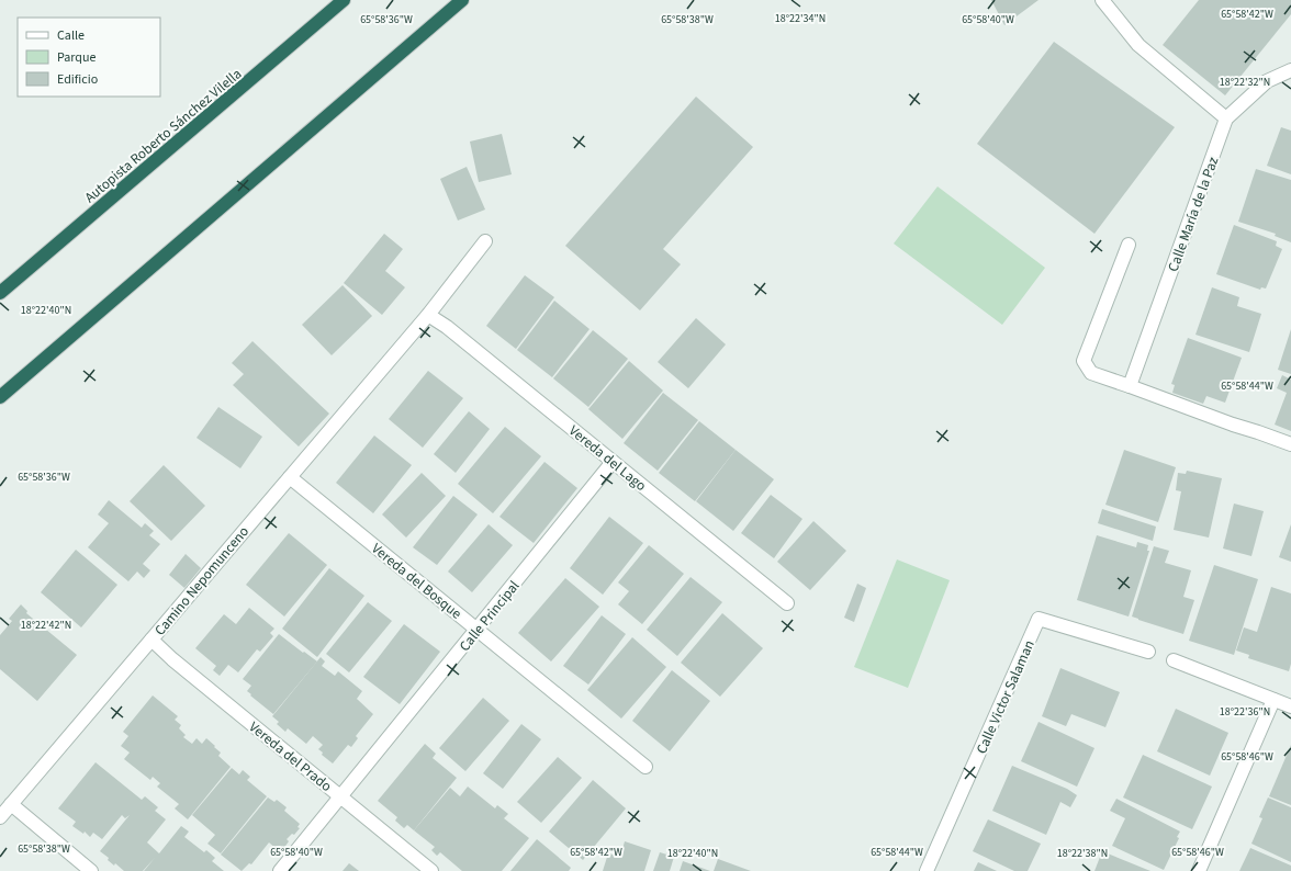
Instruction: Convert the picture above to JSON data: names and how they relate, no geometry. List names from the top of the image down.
{
  "streets": {
    "highway": ["Autopista Roberto Sánchez Vilella"],
    "street": [
      "Calle María de la Paz",
      "Vereda del Lago",
      "Camino Nepomunceno",
      "Vereda del Bosque",
      "Calle Principal",
      "Calle Victor Salaman",
      "Vereda del Prado"
    ]
  },
  "crossings": [
    ["Vereda del Lago", "Camino Nepomunceno"],
    ["Vereda del Lago", "Calle Principal"],
    ["Camino Nepomunceno", "Vereda del Bosque"],
    ["Camino Nepomunceno", "Vereda del Prado"],
    ["Vereda del Bosque", "Calle Principal"],
    ["Calle Principal", "Vereda del Prado"]
  ],
  "legend": ["Calle", "Parque", "Edificio"],
  "coordinates": [
    "65°58'42\"W",
    "18°22'34\"N",
    "65°58'36\"W",
    "65°58'38\"W",
    "65°58'40\"W",
    "18°22'32\"N",
    "18°22'40\"N",
    "65°58'44\"W",
    "18°22'42\"N",
    "18°22'36\"N",
    "65°58'46\"W",
    "18°22'38\"N"
  ]
}
